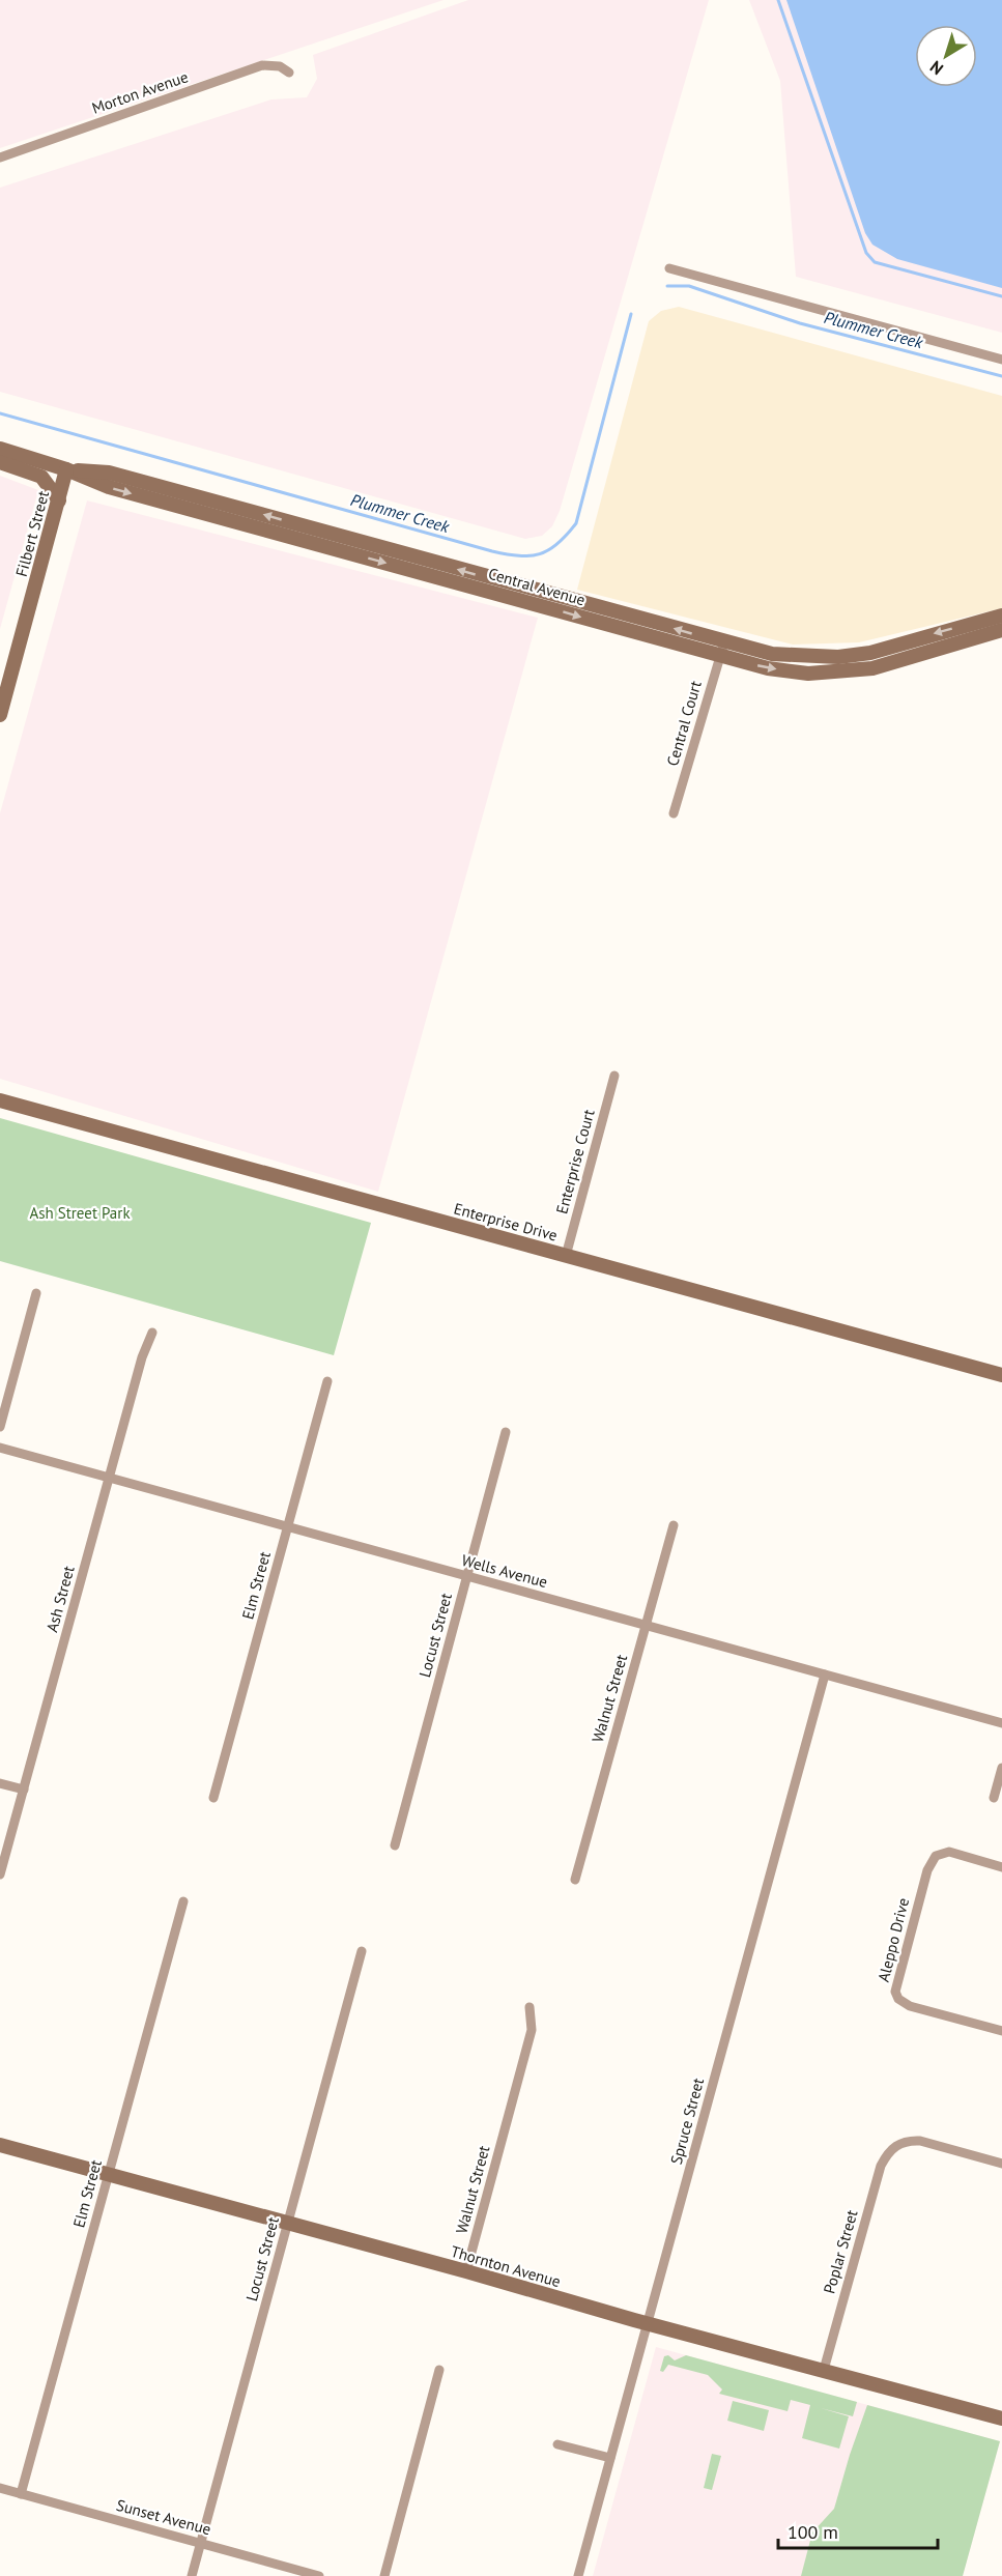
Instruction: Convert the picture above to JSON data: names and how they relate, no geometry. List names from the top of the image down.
{
  "streets": {
    "street": [
      "Morton Avenue",
      "Filbert Street",
      "Central Avenue",
      "Central Court",
      "Enterprise Court",
      "Enterprise Drive",
      "Wells Avenue",
      "Elm Street",
      "Ash Street",
      "Locust Street",
      "Walnut Street",
      "Aleppo Drive",
      "Spruce Street",
      "Poplar Street",
      "Thornton Avenue",
      "Sunset Avenue"
    ]
  },
  "crossings": [
    ["Filbert Street", "Central Avenue"],
    ["Central Avenue", "Central Court"],
    ["Enterprise Court", "Enterprise Drive"],
    ["Wells Avenue", "Elm Street"],
    ["Wells Avenue", "Ash Street"],
    ["Wells Avenue", "Locust Street"],
    ["Wells Avenue", "Walnut Street"],
    ["Wells Avenue", "Spruce Street"],
    ["Elm Street", "Thornton Avenue"],
    ["Elm Street", "Sunset Avenue"],
    ["Locust Street", "Thornton Avenue"],
    ["Locust Street", "Sunset Avenue"],
    ["Walnut Street", "Thornton Avenue"],
    ["Spruce Street", "Thornton Avenue"],
    ["Poplar Street", "Thornton Avenue"]
  ],
  "water": ["Plummer Creek"],
  "parks": ["Ash Street Park"],
  "scale_bar": "100 m",
  "north": "bottom left"
}
